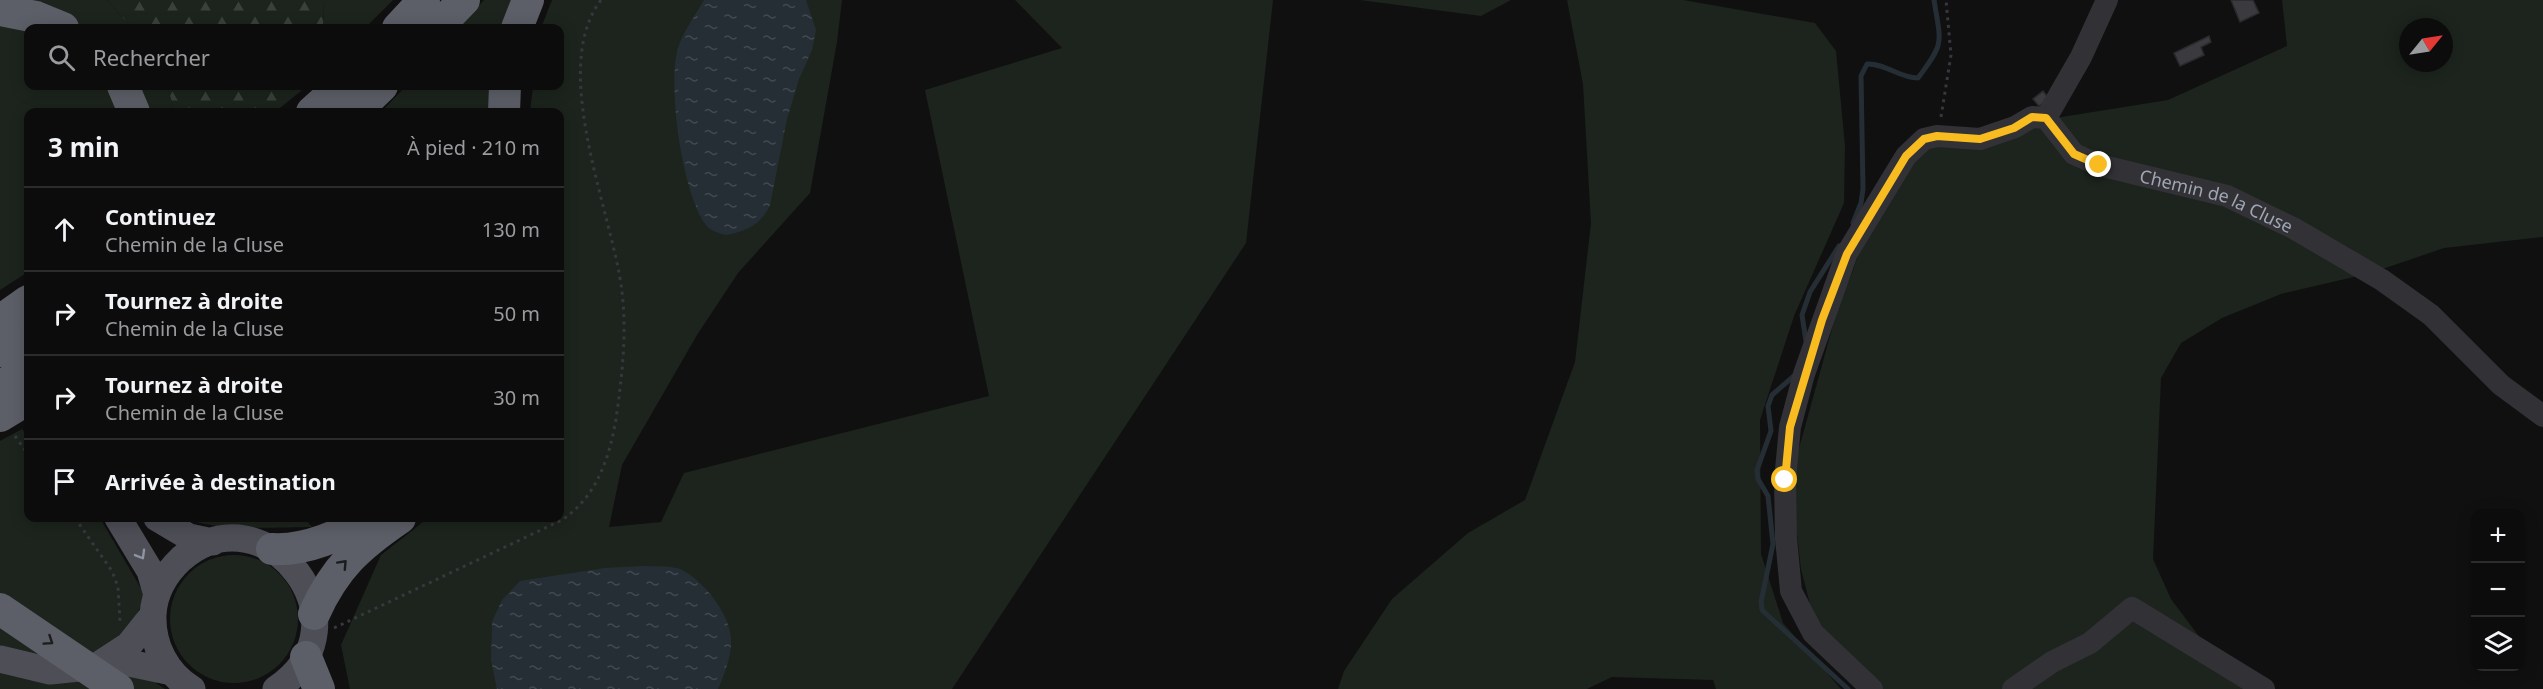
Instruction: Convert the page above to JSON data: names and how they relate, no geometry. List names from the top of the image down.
{
  "streets": {
    "street": ["Chemin de la Cluse"]
  },
  "north": "top right",
  "page": {
    "search": "Rechercher",
    "heading": ["3 min", "À pied · 210 m"],
    "list": [
      ["Continuez", "Chemin de la Cluse", "130 m"],
      ["Tournez à droite", "Chemin de la Cluse", "50 m"],
      ["Tournez à droite", "Chemin de la Cluse", "30 m"],
      "Arrivée à destination"
    ],
    "map_buttons": ["+", "−"]
  }
}
